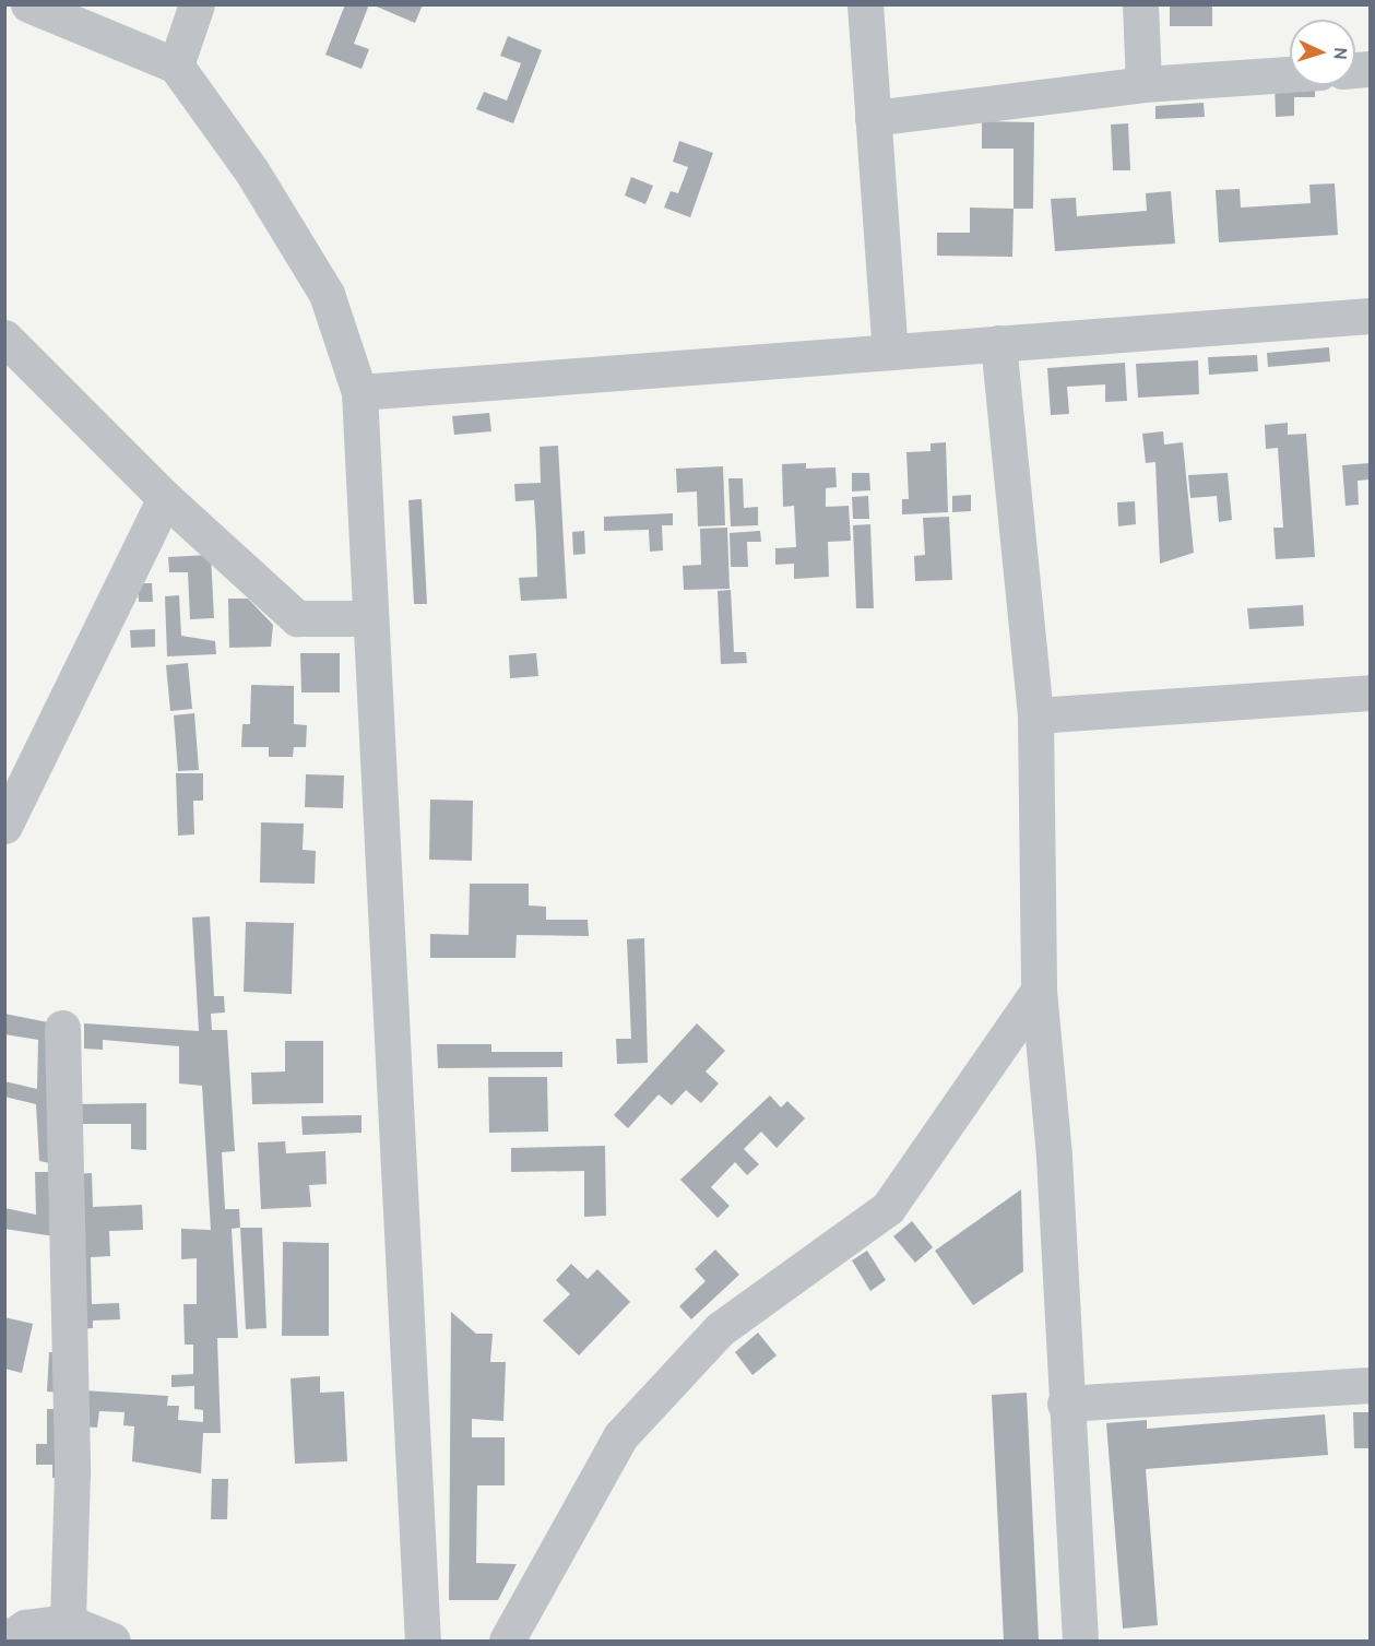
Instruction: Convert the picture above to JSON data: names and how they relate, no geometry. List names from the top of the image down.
{
  "north": "right"
}
